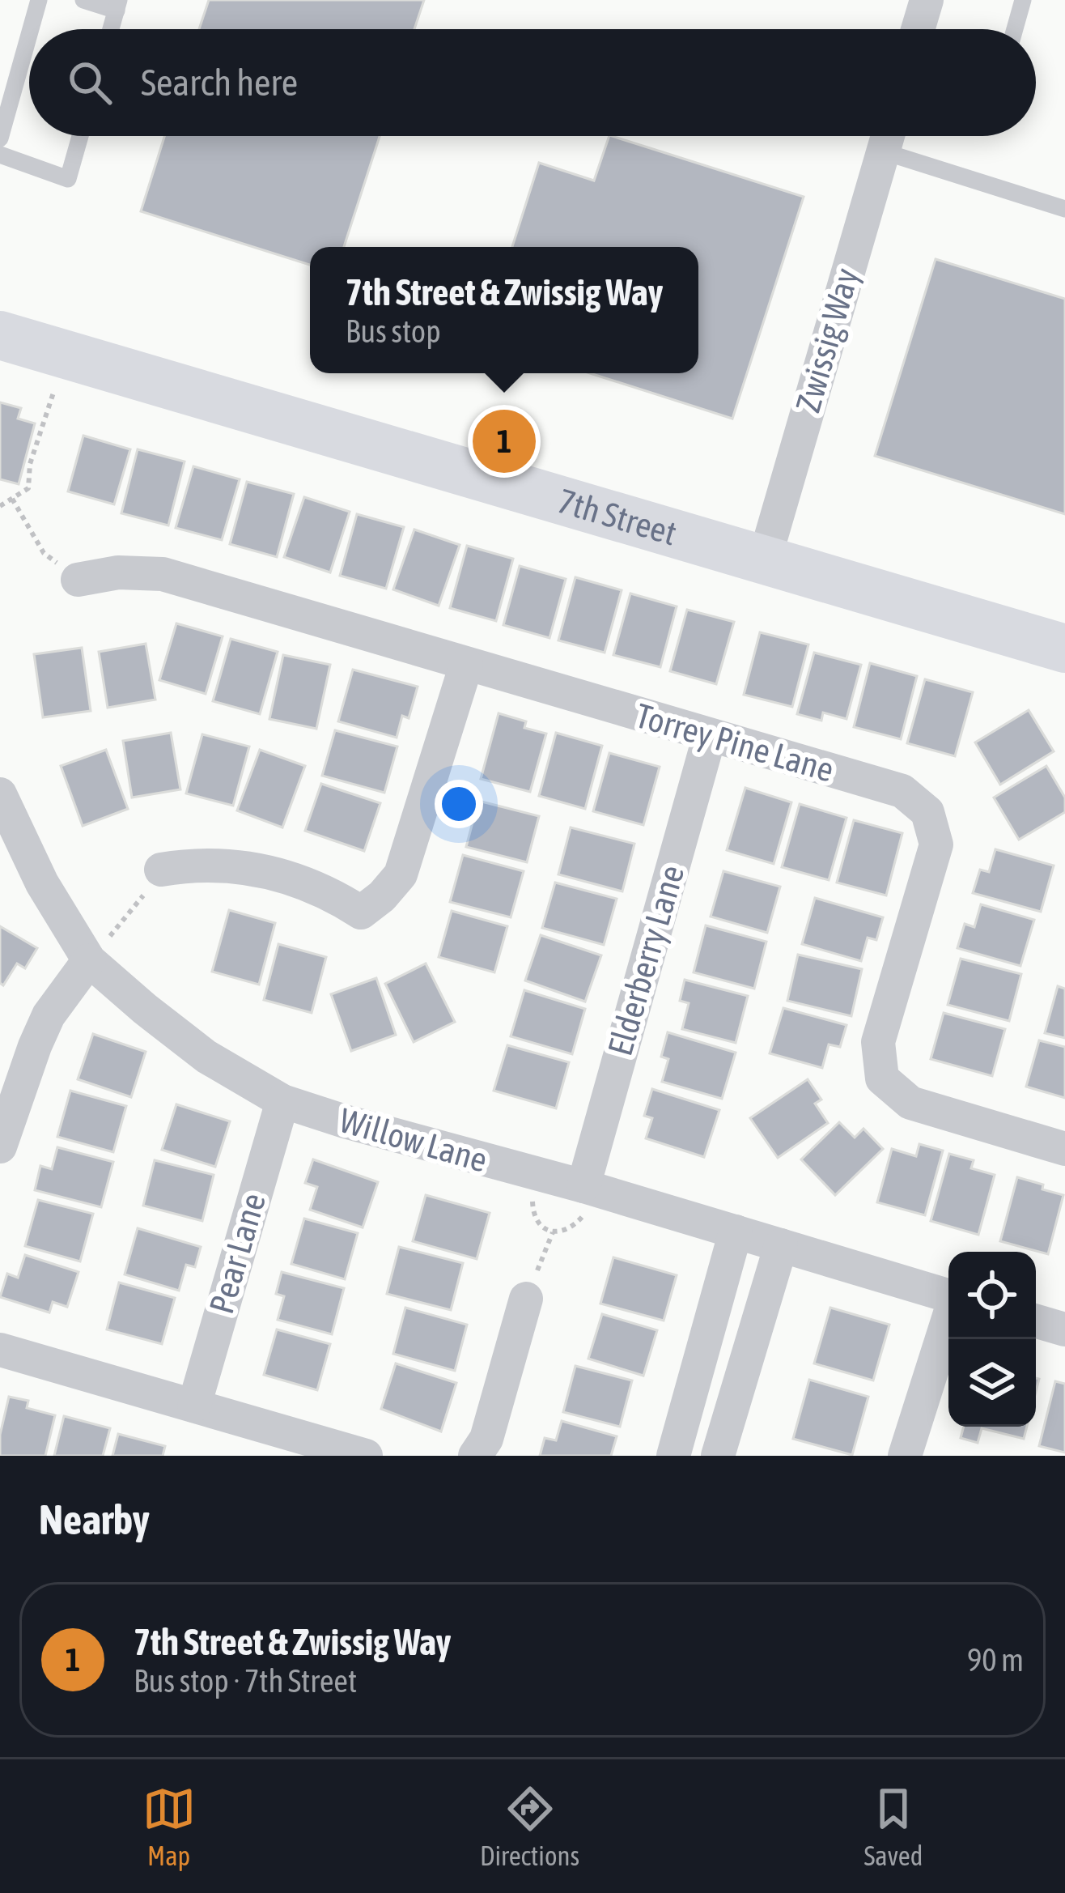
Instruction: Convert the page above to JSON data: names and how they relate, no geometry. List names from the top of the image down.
{
  "streets": {
    "street": [
      "Zwissig Way",
      "7th Street",
      "Torrey Pine Lane",
      "Elderberry Lane",
      "Willow Lane",
      "Pear Lane"
    ]
  },
  "crossings": [
    ["Zwissig Way", "7th Street"],
    ["Torrey Pine Lane", "Elderberry Lane"],
    ["Elderberry Lane", "Willow Lane"],
    ["Willow Lane", "Pear Lane"]
  ],
  "page": {
    "search": "Search here",
    "popup": ["7th Street & Zwissig Way", "Bus stop"],
    "pins": "1",
    "heading": "Nearby",
    "list": [
      {
        "mark": "1",
        "name": "7th Street & Zwissig Way",
        "note": "Bus stop · 7th Street",
        "value": "90 m"
      }
    ],
    "nav": ["Map", "Directions", "Saved"]
  }
}
